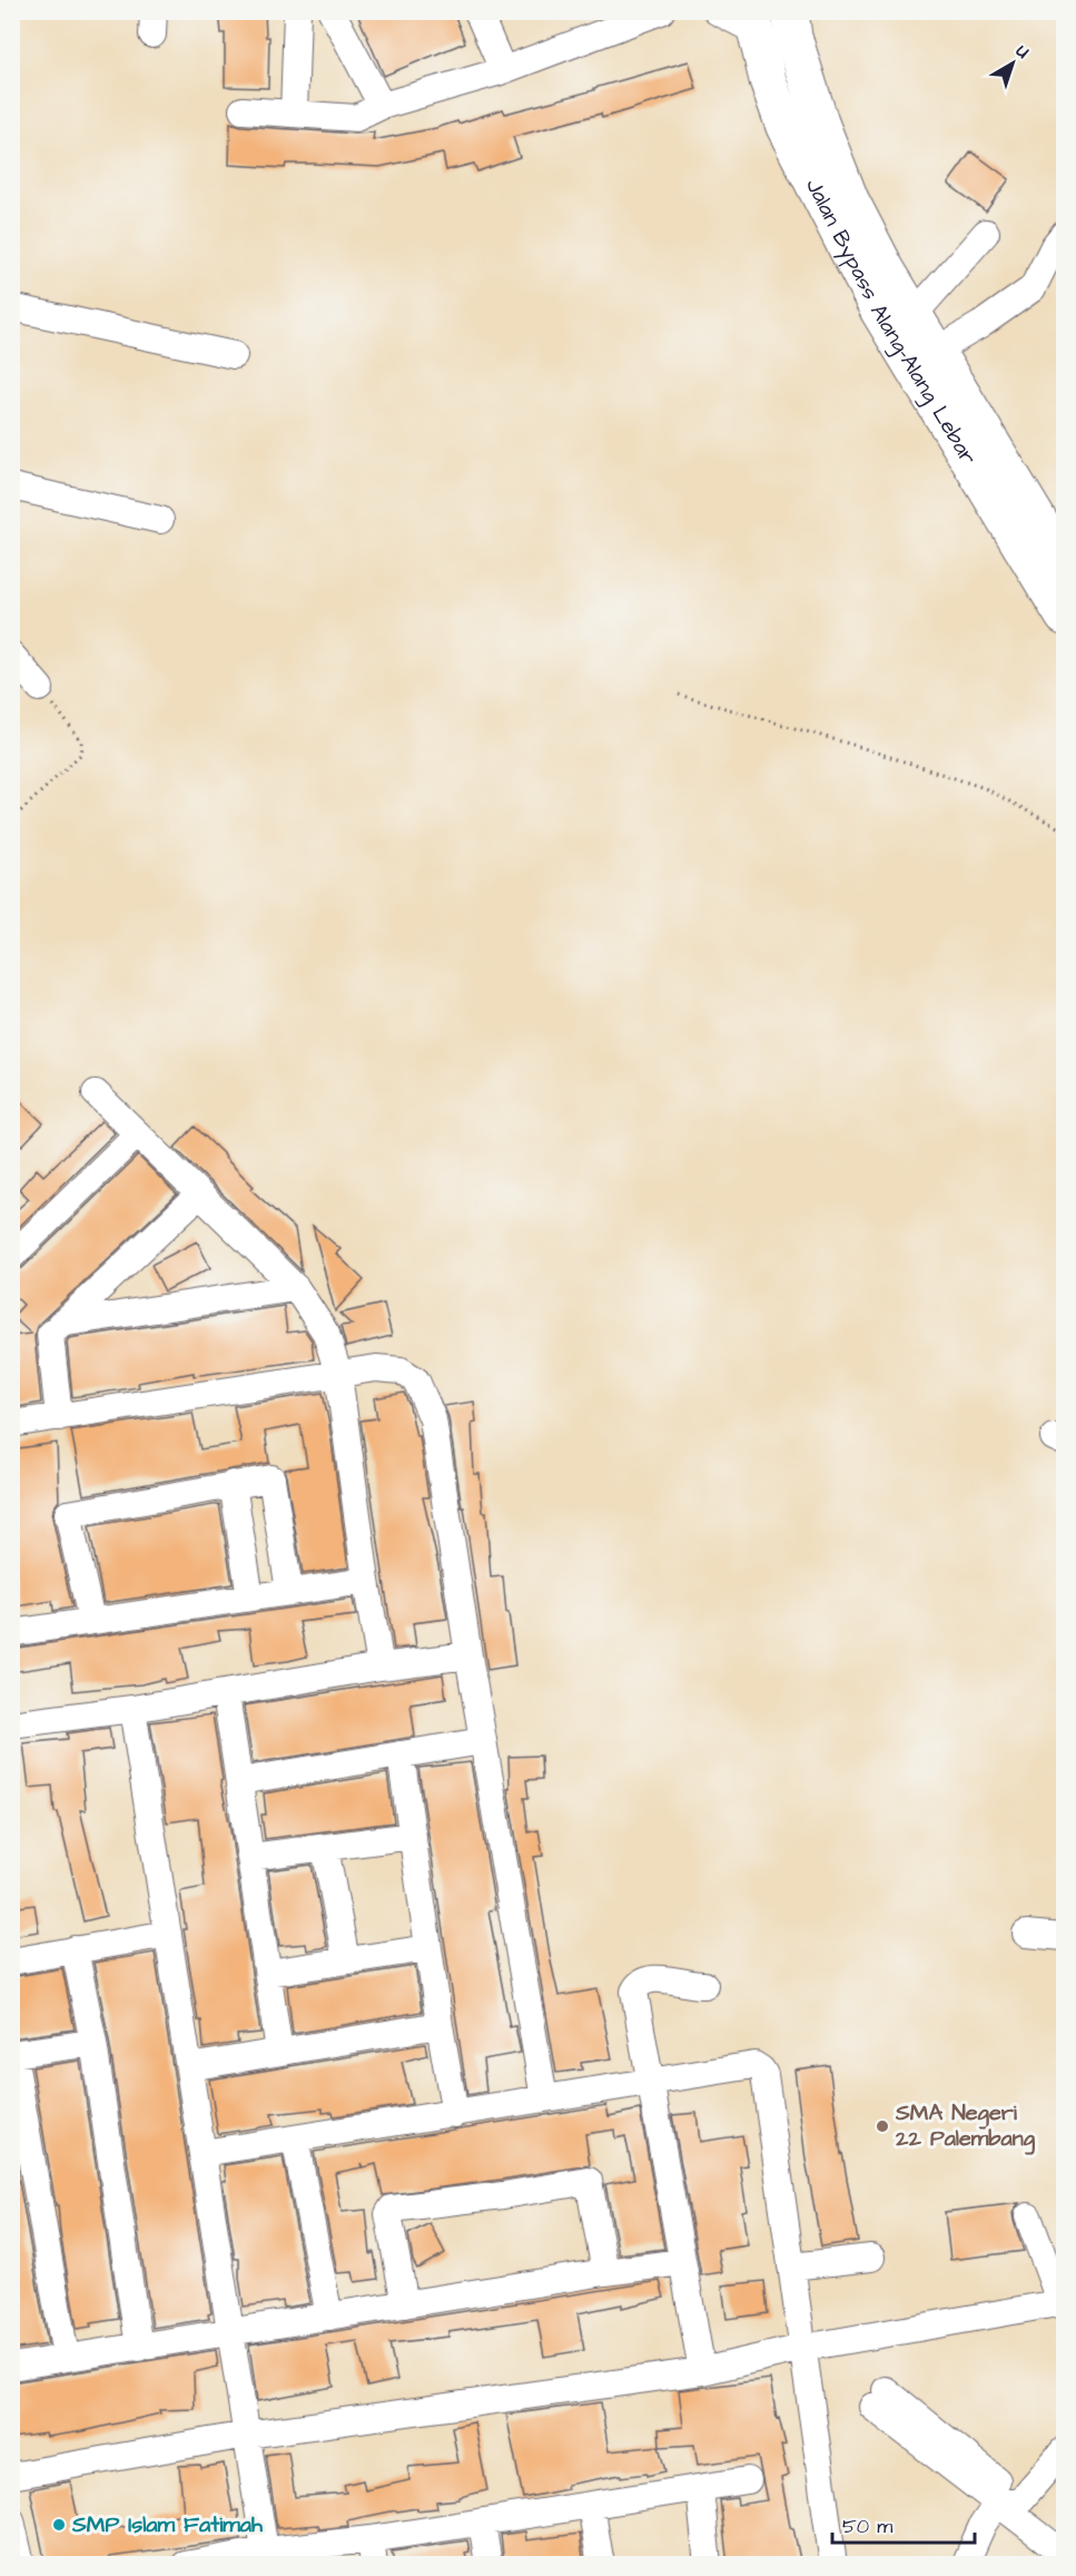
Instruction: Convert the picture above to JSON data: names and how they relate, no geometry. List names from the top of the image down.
{
  "streets": {
    "highway": ["Jalan Bypass Alang-Alang Lebar"]
  },
  "places": ["SMA Negeri 22 Palembang", "SMP Islam Fatimah"],
  "scale_bar": "50 m",
  "north": "top right"
}
